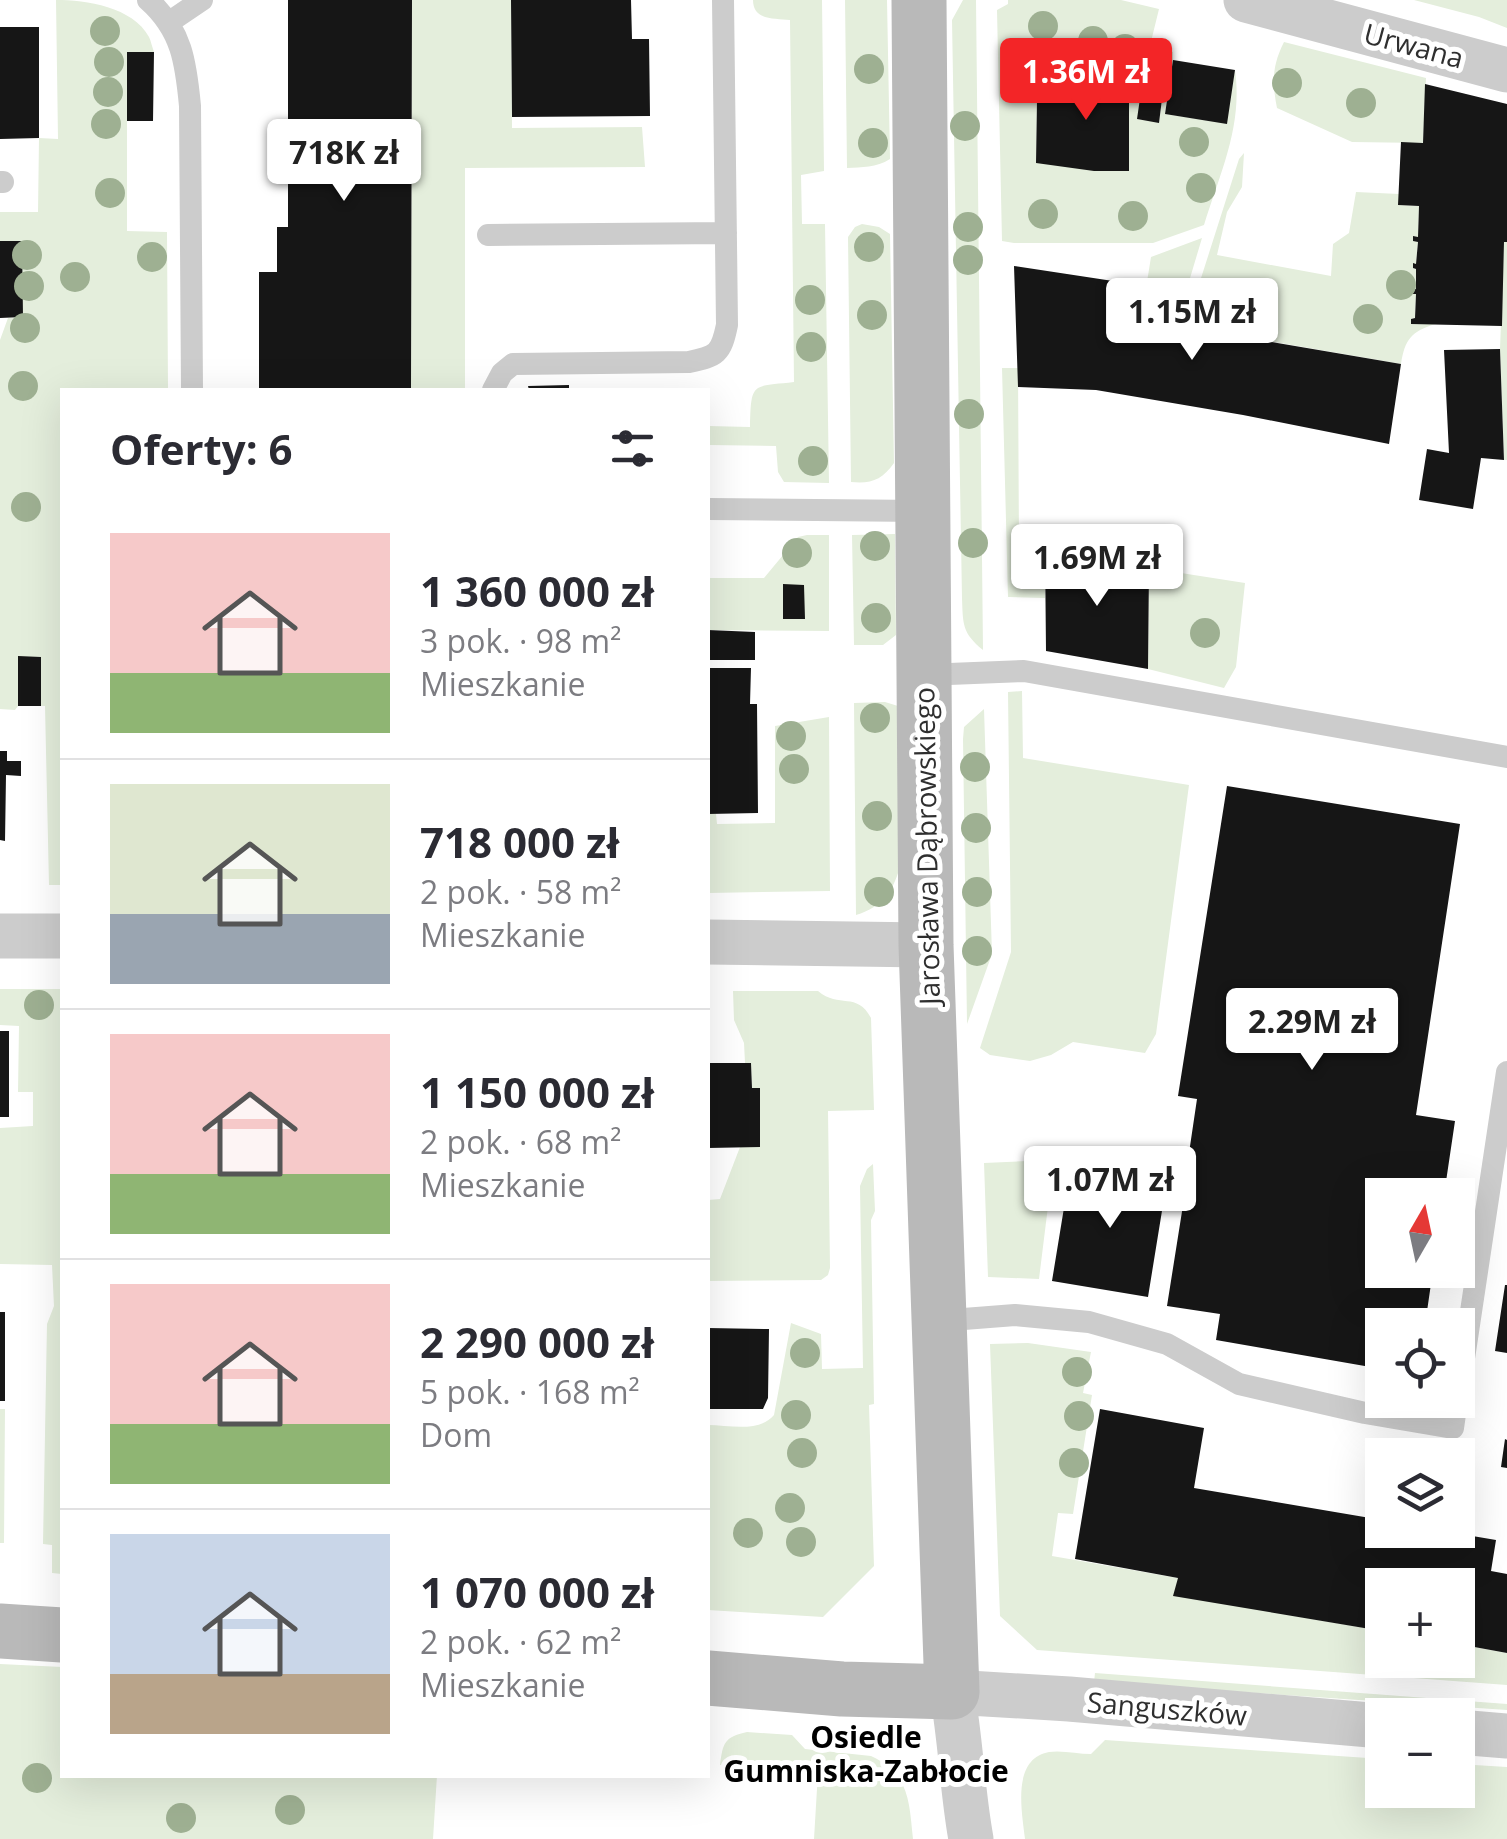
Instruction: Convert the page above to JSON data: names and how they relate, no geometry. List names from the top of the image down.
{
  "streets": {
    "street": ["Urwana", "Jarosława Dąbrowskiego", "Sanguszków"]
  },
  "crossings": [
    ["Jarosława Dąbrowskiego", "Sanguszków"]
  ],
  "districts": ["Osiedle Gumniska-Zabłocie"],
  "north": "top",
  "page": {
    "price": [
      "1.36M zł",
      "718K zł",
      "1.15M zł",
      "1.69M zł",
      "2.29M zł",
      "1.07M zł"
    ],
    "heading": "Oferty: 6",
    "list": [
      {
        "name": "1 360 000 zł",
        "note": "3 pok. · 98 m² · Mieszkanie"
      },
      {
        "name": "718 000 zł",
        "note": "2 pok. · 58 m² · Mieszkanie"
      },
      {
        "name": "1 150 000 zł",
        "note": "2 pok. · 68 m² · Mieszkanie"
      },
      {
        "name": "2 290 000 zł",
        "note": "5 pok. · 168 m² · Dom"
      },
      {
        "name": "1 070 000 zł",
        "note": "2 pok. · 62 m² · Mieszkanie"
      }
    ],
    "map_buttons": ["+", "−"]
  }
}
